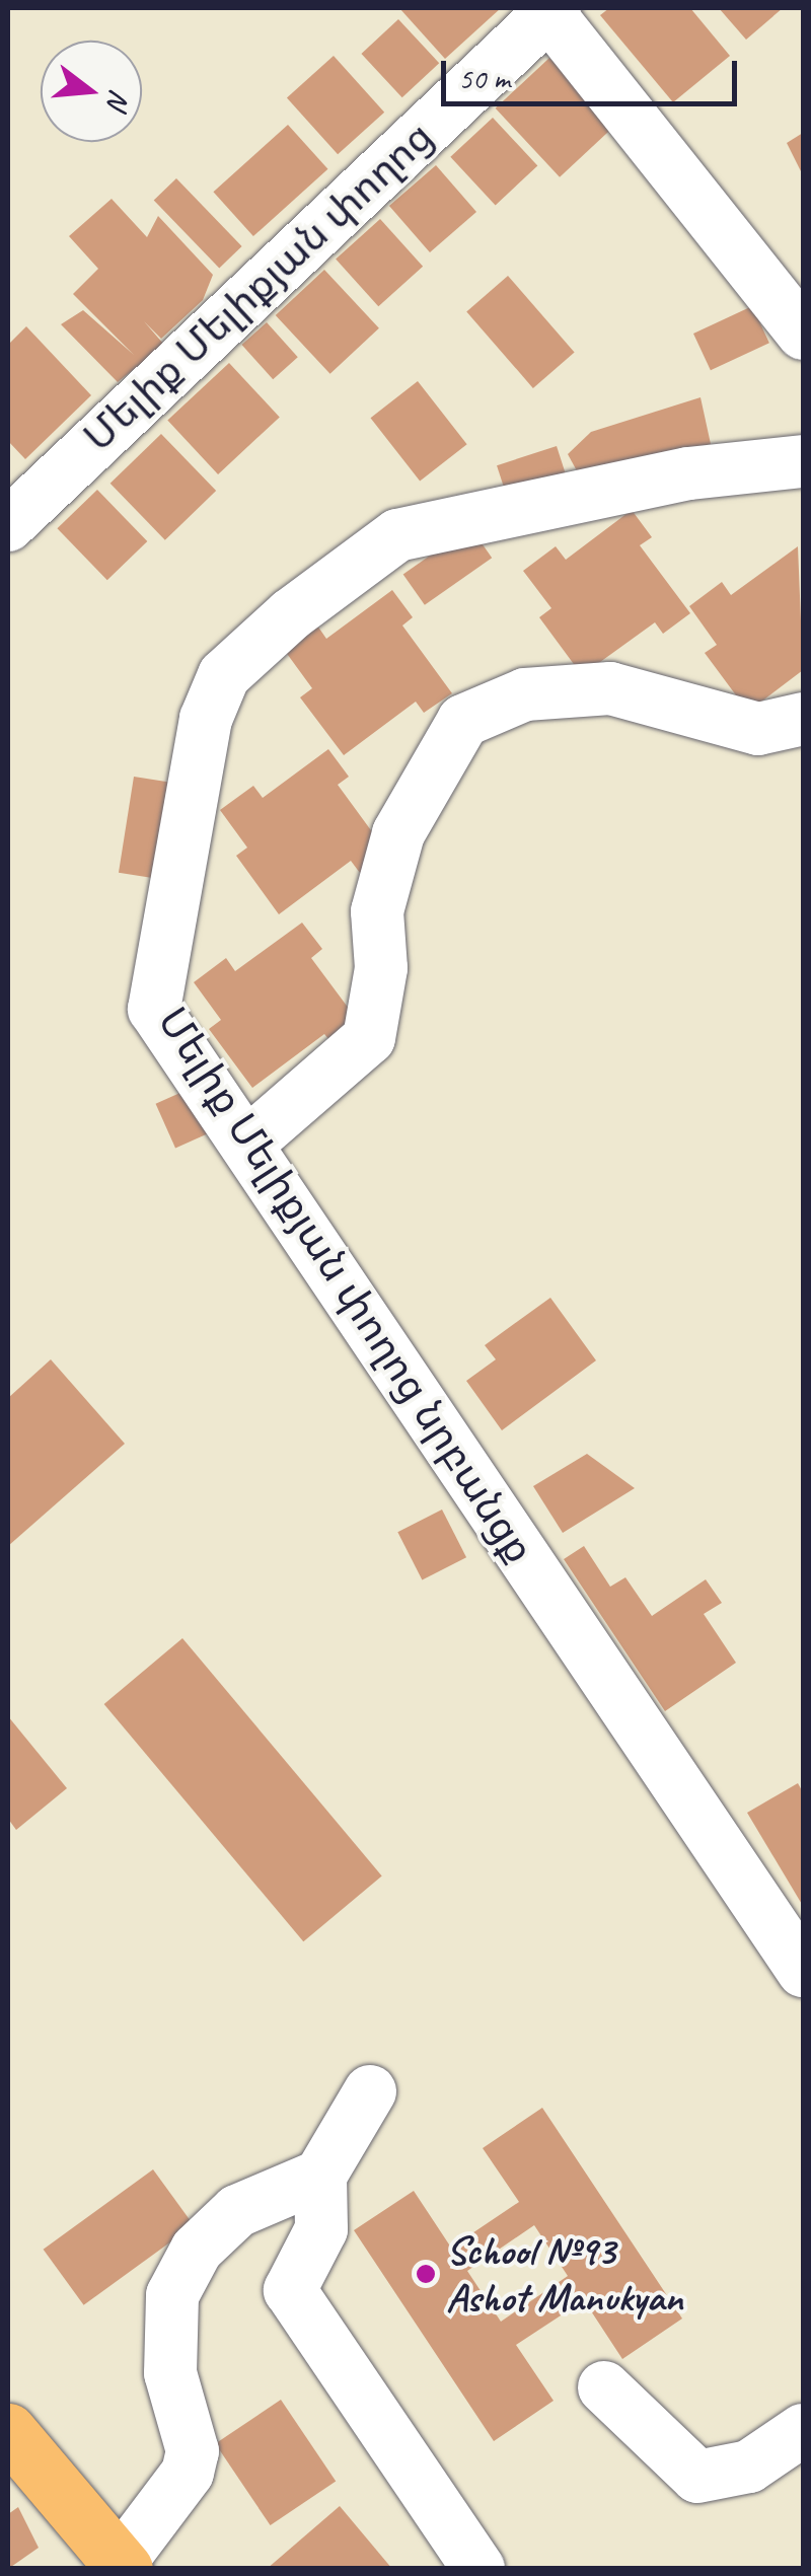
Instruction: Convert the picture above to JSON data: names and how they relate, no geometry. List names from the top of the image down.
{
  "streets": {
    "street": ["Մելիք Մելիքյան փողոց", "Մելիք Մելիքյան փողոց նրբանցք"]
  },
  "places": ["School №93 Ashot Manukyan"],
  "scale_bar": "50 m",
  "north": "right"
}
